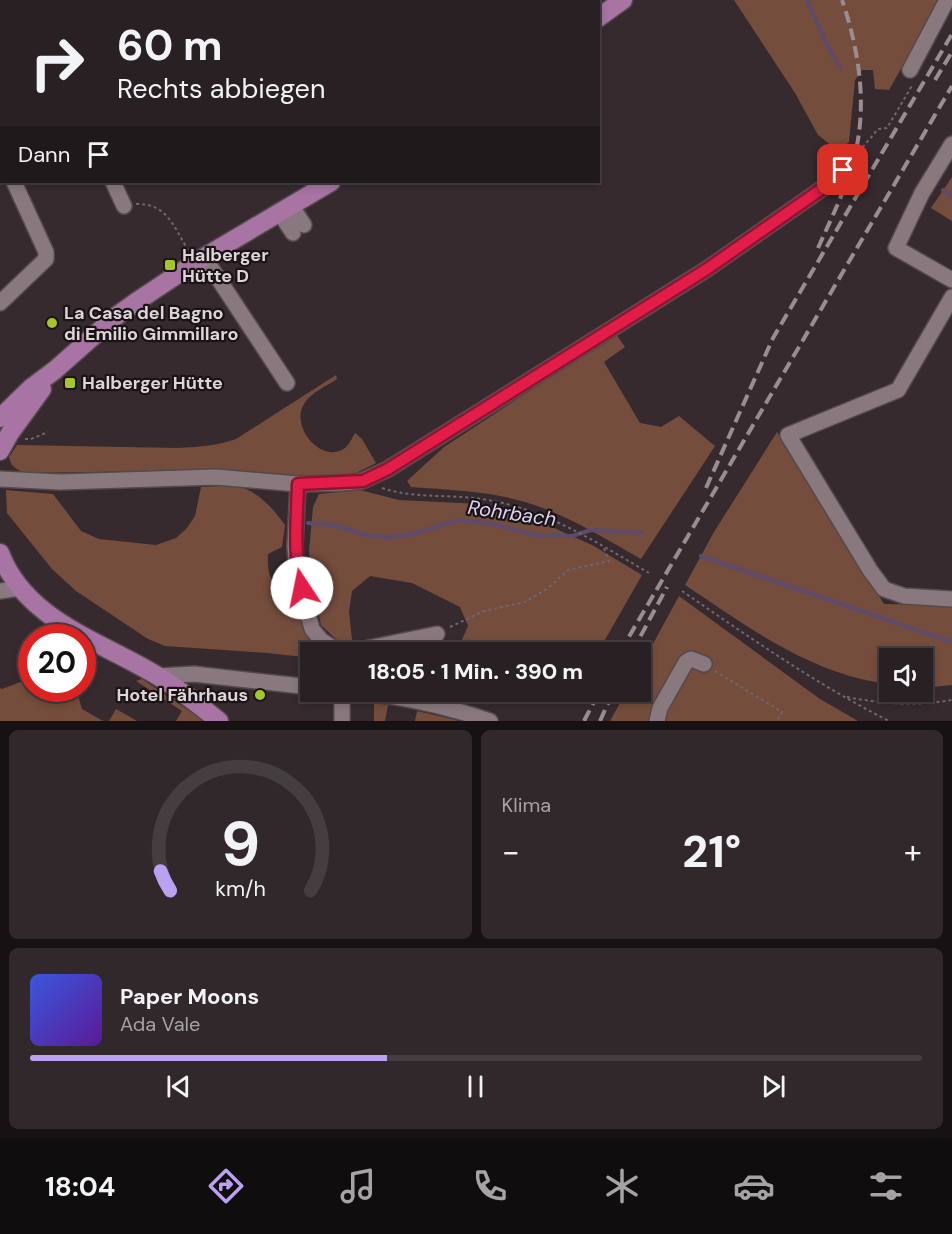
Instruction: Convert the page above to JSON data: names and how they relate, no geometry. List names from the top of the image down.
{
  "water": ["Rohrbach"],
  "places": {
    "transit": ["Halberger Hütte D", "Halberger Hütte"],
    "other": ["La Casa del Bagno di Emilio Gimmillaro", "Hotel Fährhaus"]
  },
  "page": {
    "turn": ["60 m", "Rechts abbiegen"],
    "then": "Dann",
    "limit": "20",
    "trip": "18:05 · 1 Min. · 390 m",
    "tile": "Klima",
    "heat": ["−", "21°", "+"],
    "song": ["Paper Moons", "Ada Vale"],
    "tabs": "18:04",
    "gauge": ["9", "km/h"]
  }
}
